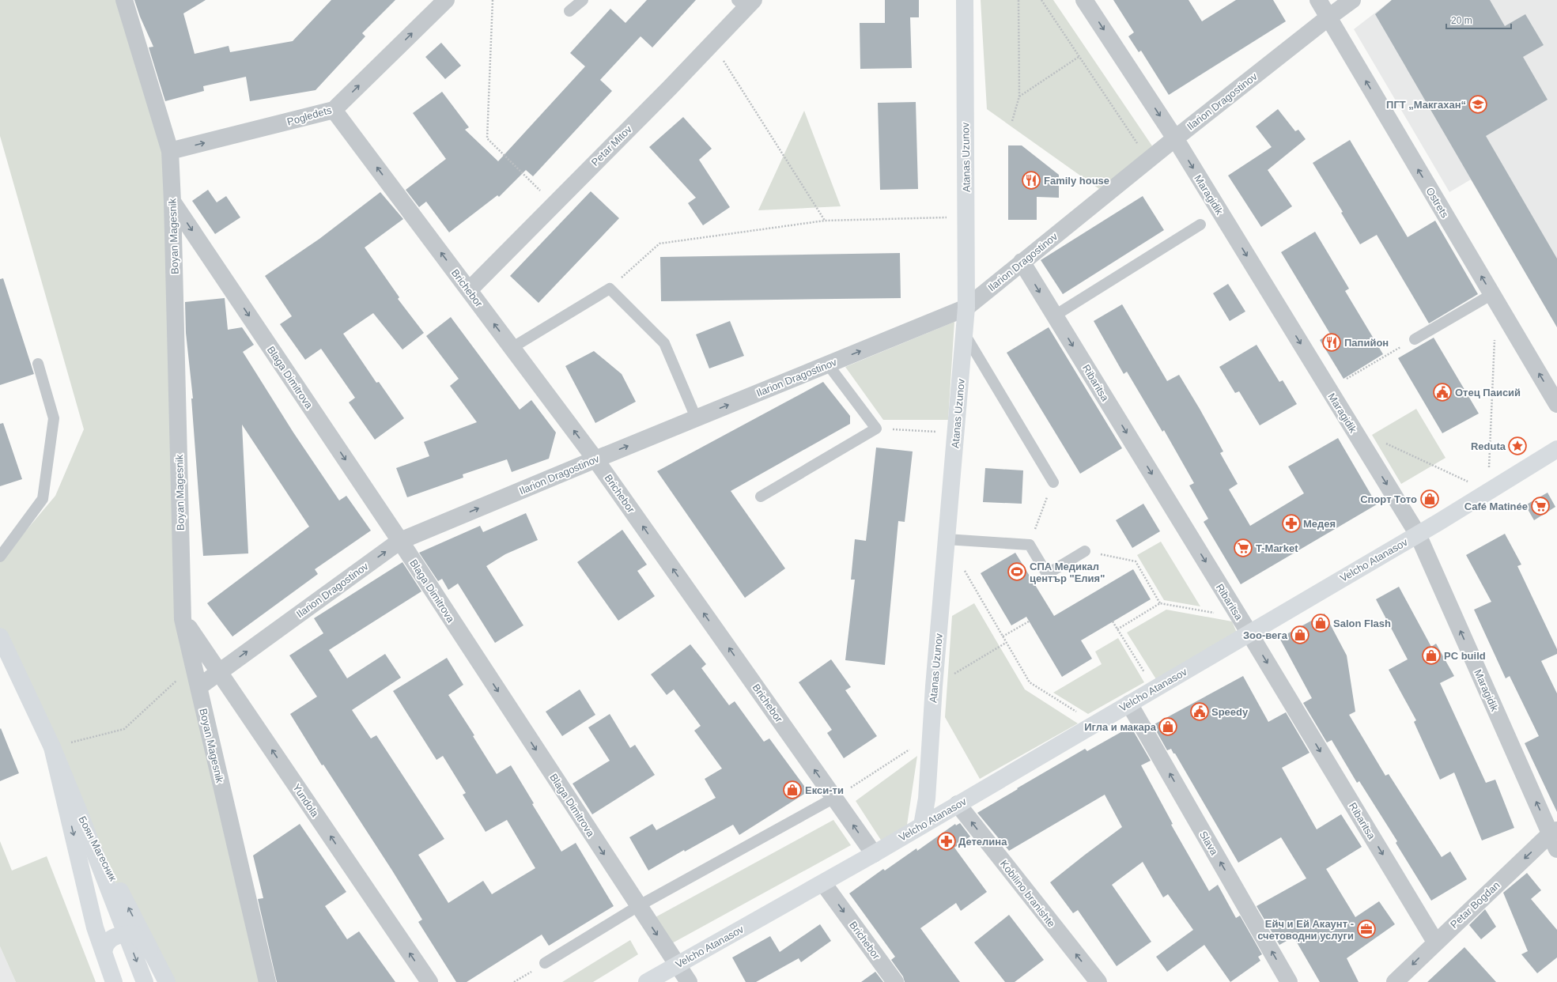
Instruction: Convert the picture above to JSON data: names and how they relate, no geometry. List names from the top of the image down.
{
  "streets": {
    "street": [
      "Ilarion Dragostinov",
      "Pogledets",
      "Petar Mitov",
      "Atanas Uzunov",
      "Maragidik",
      "Ostrets",
      "Boyan Magesnik",
      "Brichebor",
      "Blaga Dimitrova",
      "Ribaritsa",
      "Velcho Atanasov",
      "Yundola",
      "Slava",
      "Боян Магесник",
      "Kobilino branishte",
      "Petar Bogdan"
    ]
  },
  "crossings": [
    ["Ilarion Dragostinov", "Atanas Uzunov"],
    ["Ilarion Dragostinov", "Maragidik"],
    ["Ilarion Dragostinov", "Ostrets"],
    ["Ilarion Dragostinov", "Boyan Magesnik"],
    ["Ilarion Dragostinov", "Brichebor"],
    ["Ilarion Dragostinov", "Blaga Dimitrova"],
    ["Ilarion Dragostinov", "Ribaritsa"],
    ["Ilarion Dragostinov", "Yundola"],
    ["Pogledets", "Boyan Magesnik"],
    ["Pogledets", "Brichebor"],
    ["Petar Mitov", "Brichebor"],
    ["Atanas Uzunov", "Velcho Atanasov"],
    ["Maragidik", "Velcho Atanasov"],
    ["Maragidik", "Petar Bogdan"],
    ["Boyan Magesnik", "Blaga Dimitrova"],
    ["Boyan Magesnik", "Yundola"],
    ["Brichebor", "Velcho Atanasov"],
    ["Blaga Dimitrova", "Velcho Atanasov"],
    ["Ribaritsa", "Velcho Atanasov"],
    ["Ribaritsa", "Petar Bogdan"],
    ["Velcho Atanasov", "Slava"],
    ["Velcho Atanasov", "Kobilino branishte"]
  ],
  "one_way": [
    "Ilarion Dragostinov",
    "Pogledets",
    "Ostrets",
    "Blaga Dimitrova",
    "Ribaritsa",
    "Yundola",
    "Slava",
    "Kobilino branishte",
    "Petar Bogdan"
  ],
  "places": {
    "school or university": ["ПГТ „Макгахан“"],
    "restaurant": ["Family house", "Папийон"],
    "public building": ["Отец Паисий", "Speedy"],
    "place": ["Reduta"],
    "shop": [
      "Спорт Тото",
      "Salon Flash",
      "Зоо-вега",
      "PC build",
      "Игла и макара",
      "Екси-ти"
    ],
    "supermarket": ["Café Matinée", "T-Market"],
    "pharmacy": ["Медея", "Детелина"],
    "sports": ["СПА Медикaл център \"Елия\""],
    "office": ["Ейч и Ей Акаунт - счетоводни услуги"]
  },
  "scale_bar": "20 m"
}
